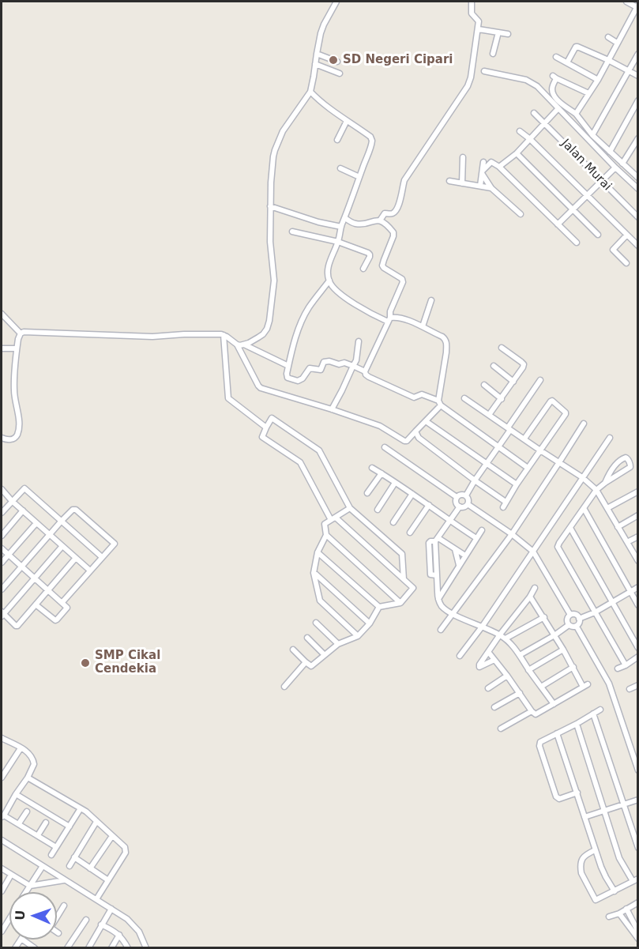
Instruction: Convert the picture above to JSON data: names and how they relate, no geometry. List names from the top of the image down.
{
  "streets": {
    "street": ["Jalan Murai"]
  },
  "places": ["SD Negeri Cipari", "SMP Cikal Cendekia"],
  "north": "left"
}
